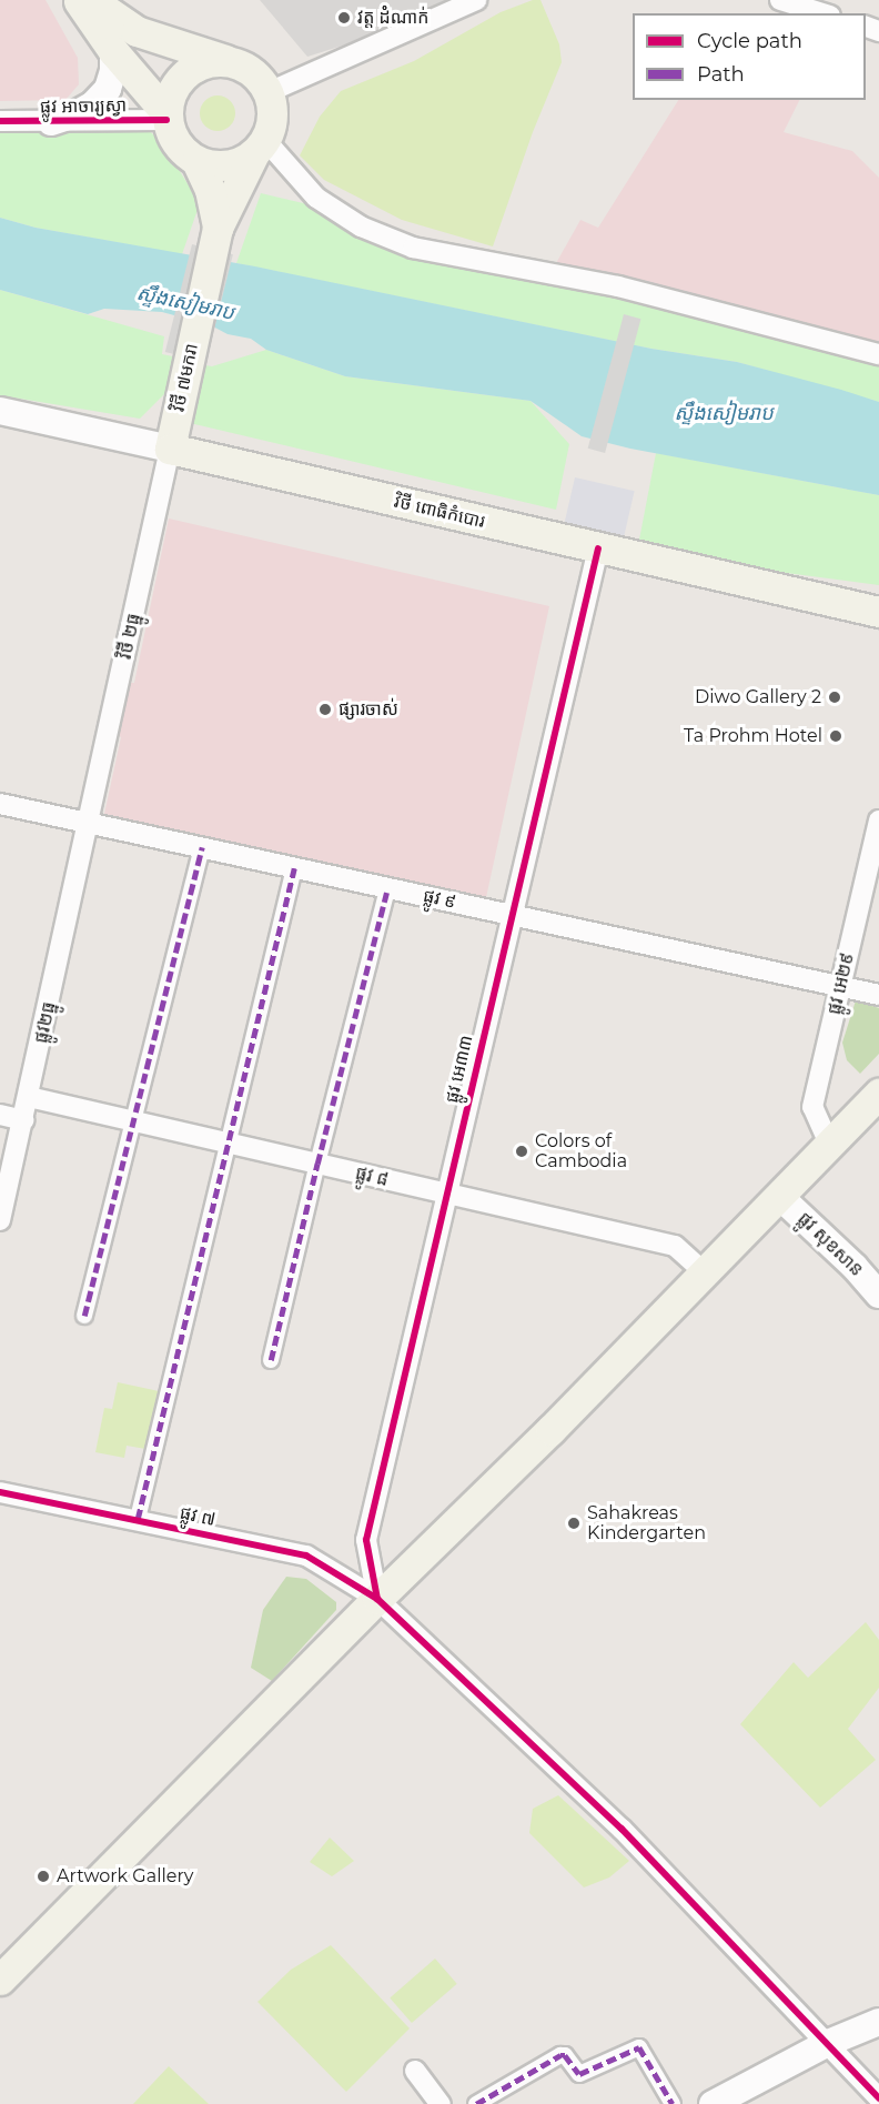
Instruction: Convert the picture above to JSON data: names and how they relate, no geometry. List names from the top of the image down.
{
  "streets": {
    "main road": ["វិថី ៧មករា", "វិថី ពោធិកំបោរ"],
    "street": [
      "ផ្លូវ អាចារ្យស្វា",
      "វិថី ២ធ្នូ",
      "ផ្លូវ ៩",
      "ផ្លូវ អេ២៩",
      "ផ្លូវ២ធ្នូ",
      "ផ្លូវ អេ៣៣",
      "ផ្លូវ ៨",
      "ផ្លូវ សុខសាន",
      "ផ្លូវ ៧"
    ]
  },
  "crossings": [
    ["ផ្លូវ អាចារ្យស្វា", "វិថី ៧មករា"],
    ["វិថី ៧មករា", "វិថី ពោធិកំបោរ"],
    ["វិថី ៧មករា", "វិថី ២ធ្នូ"],
    ["វិថី ពោធិកំបោរ", "វិថី ២ធ្នូ"],
    ["វិថី ពោធិកំបោរ", "ផ្លូវ អេ៣៣"],
    ["វិថី ២ធ្នូ", "ផ្លូវ ៩"],
    ["វិថី ២ធ្នូ", "ផ្លូវ២ធ្នូ"],
    ["ផ្លូវ ៩", "ផ្លូវ អេ២៩"],
    ["ផ្លូវ ៩", "ផ្លូវ២ធ្នូ"],
    ["ផ្លូវ ៩", "ផ្លូវ អេ៣៣"],
    ["ផ្លូវ២ធ្នូ", "ផ្លូវ ៨"],
    ["ផ្លូវ អេ៣៣", "ផ្លូវ ៨"],
    ["ផ្លូវ អេ៣៣", "ផ្លូវ ៧"]
  ],
  "water": ["ស្ទឹងសៀមរាប"],
  "places": [
    "វត្ត ដំំណាក់",
    "Diwo Gallery 2",
    "ផ្សារចាស់",
    "Ta Prohm Hotel",
    "Colors of Cambodia",
    "Sahakreas Kindergarten",
    "Artwork Gallery"
  ],
  "legend": ["Cycle path", "Path"]
}
